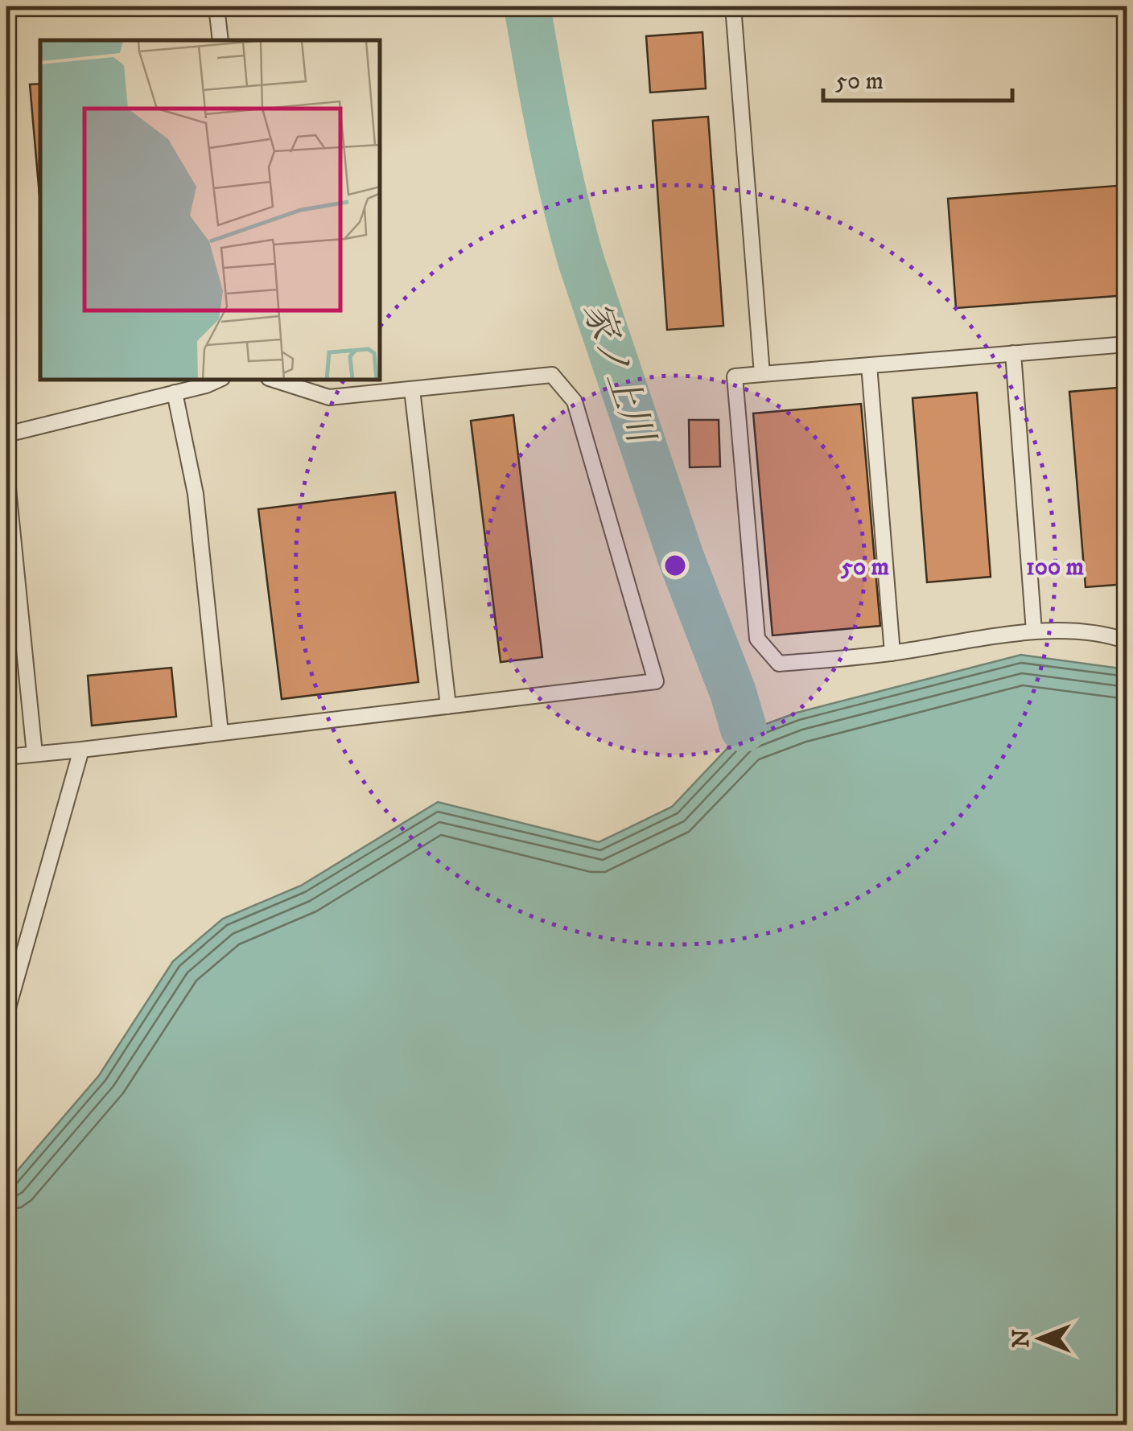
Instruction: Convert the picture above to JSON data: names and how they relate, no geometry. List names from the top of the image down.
{
  "water": ["家ノ上川"],
  "scale_bar": "50 m",
  "north": "left",
  "rings": ["50 m", "100 m"]
}
